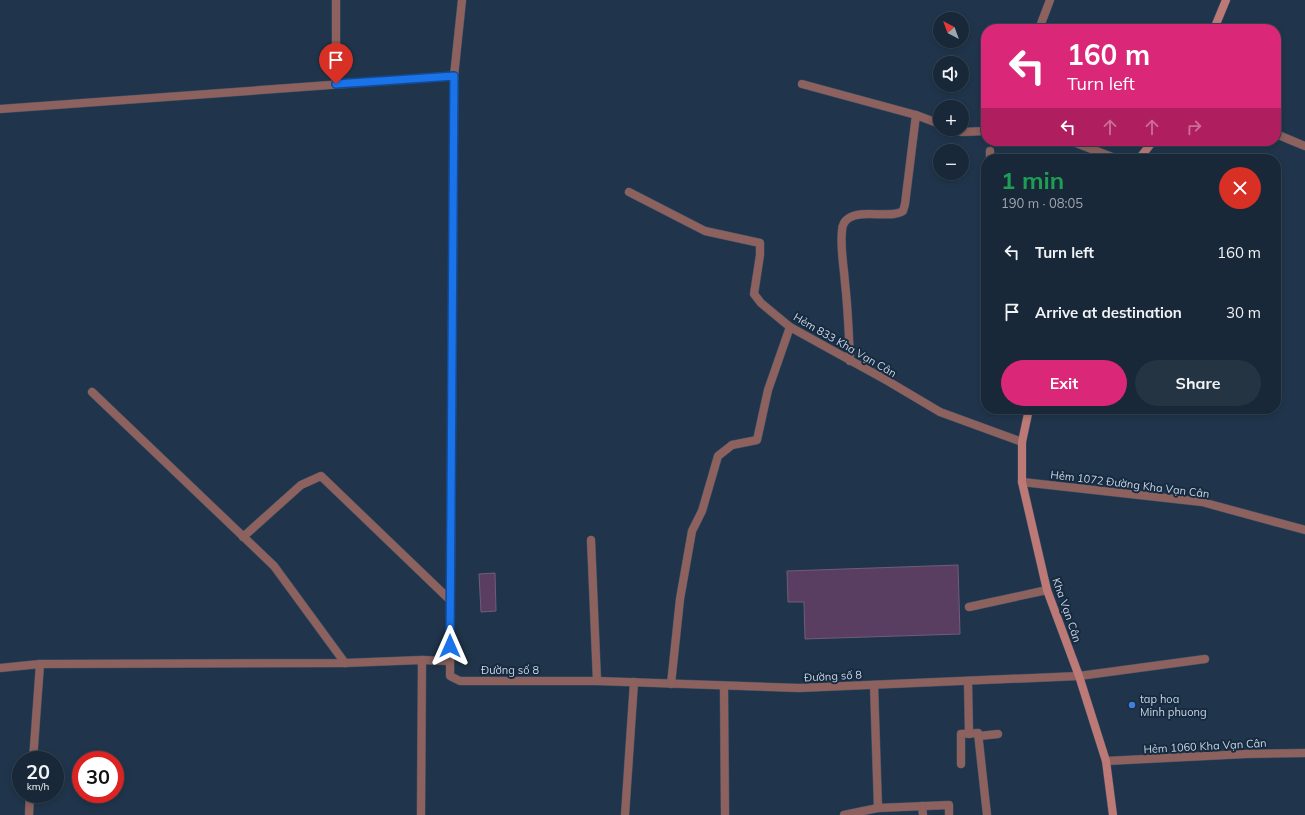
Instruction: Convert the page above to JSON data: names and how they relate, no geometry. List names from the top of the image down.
{
  "streets": {
    "main road": ["Kha Vạn Cân"],
    "street": [
      "Hẻm 833 Kha Vạn Cân",
      "Hẻm 1072 Đường Kha Vạn Cân",
      "Đường số 8",
      "Hẻm 1060 Kha Vạn Cân"
    ]
  },
  "crossings": [
    ["Hẻm 833 Kha Vạn Cân", "Kha Vạn Cân"],
    ["Hẻm 1072 Đường Kha Vạn Cân", "Kha Vạn Cân"],
    ["Kha Vạn Cân", "Đường số 8"],
    ["Kha Vạn Cân", "Hẻm 1060 Kha Vạn Cân"]
  ],
  "places": ["tap hoa Minh phuong"],
  "north": "top left",
  "page": {
    "map_buttons": ["+", "−"],
    "turn": ["160 m", "Turn left"],
    "heading": ["1 min", "190 m · 08:05"],
    "list": [
      {
        "name": "Turn left",
        "value": "160 m"
      },
      {
        "name": "Arrive at destination",
        "value": "30 m"
      }
    ],
    "buttons": ["Exit", "Share"],
    "speed": "20 km/h",
    "limit": "30"
  }
}
